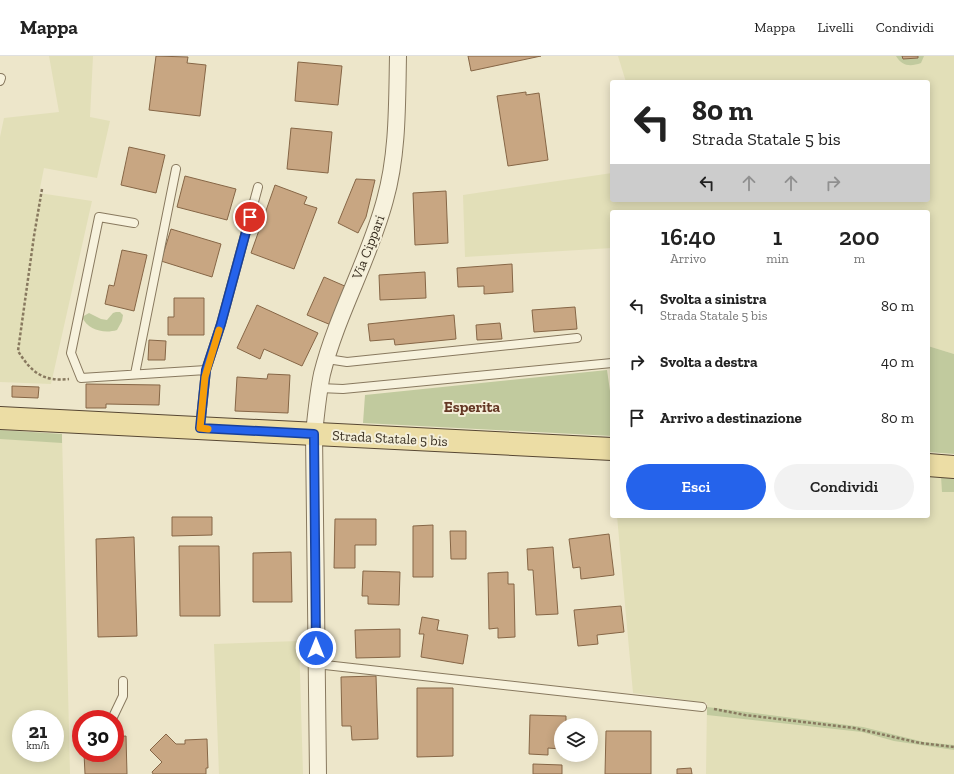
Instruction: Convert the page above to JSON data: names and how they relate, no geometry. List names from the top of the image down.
{
  "streets": {
    "main road": ["Strada Statale 5 bis"],
    "street": ["Via Cippari"]
  },
  "crossings": [
    ["Via Cippari", "Strada Statale 5 bis"]
  ],
  "districts": ["Esperita"],
  "page": {
    "header": "Mappa",
    "nav": ["Mappa", "Livelli", "Condividi"],
    "turn": ["80 m", "Strada Statale 5 bis"],
    "eta": [
      "16:40",
      "Arrivo",
      "1",
      "min",
      "200",
      "m"
    ],
    "list": [
      {
        "name": "Svolta a sinistra",
        "note": "Strada Statale 5 bis",
        "value": "80 m"
      },
      {
        "name": "Svolta a destra",
        "value": "40 m"
      },
      {
        "name": "Arrivo a destinazione",
        "value": "80 m"
      }
    ],
    "buttons": ["Esci", "Condividi"],
    "speed": "21 km/h",
    "limit": "30"
  }
}
